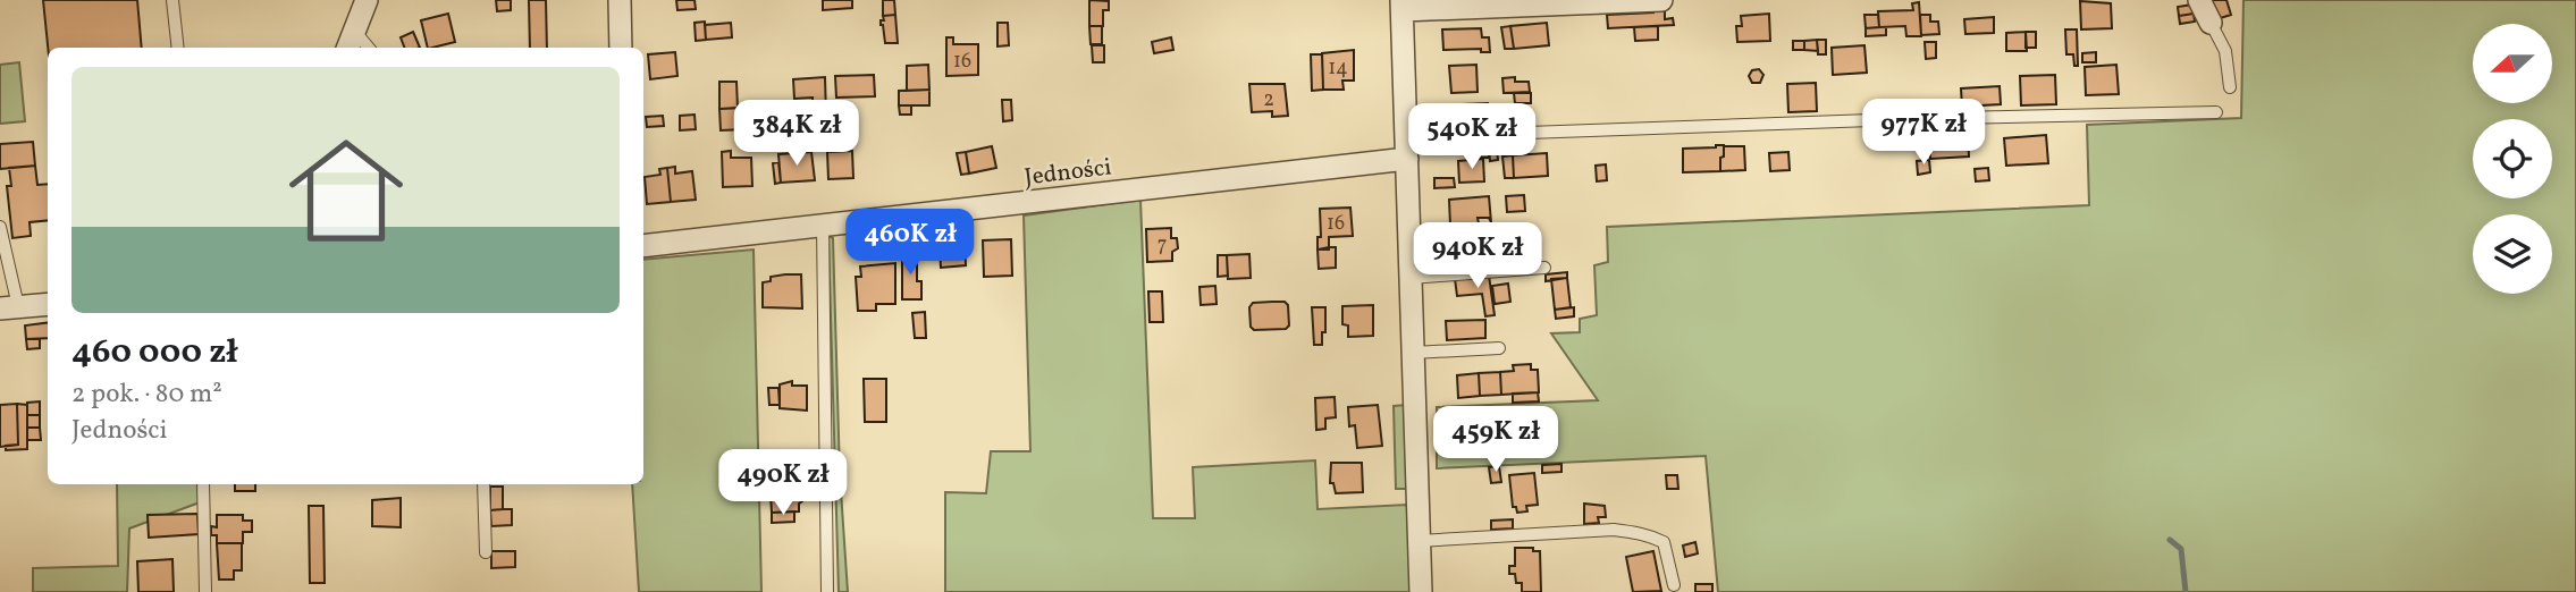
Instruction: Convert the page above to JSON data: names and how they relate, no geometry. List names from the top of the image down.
{
  "streets": {
    "street": ["Jedności"]
  },
  "house_numbers": [
    "16",
    "14",
    "2",
    "16",
    "7"
  ],
  "north": "left",
  "page": {
    "list": [
      {
        "name": "460 000 zł",
        "note": "2 pok. · 80 m² · Jedności"
      }
    ],
    "price": [
      "977K zł",
      "384K zł",
      "540K zł",
      "460K zł",
      "940K zł",
      "459K zł",
      "490K zł"
    ]
  }
}
